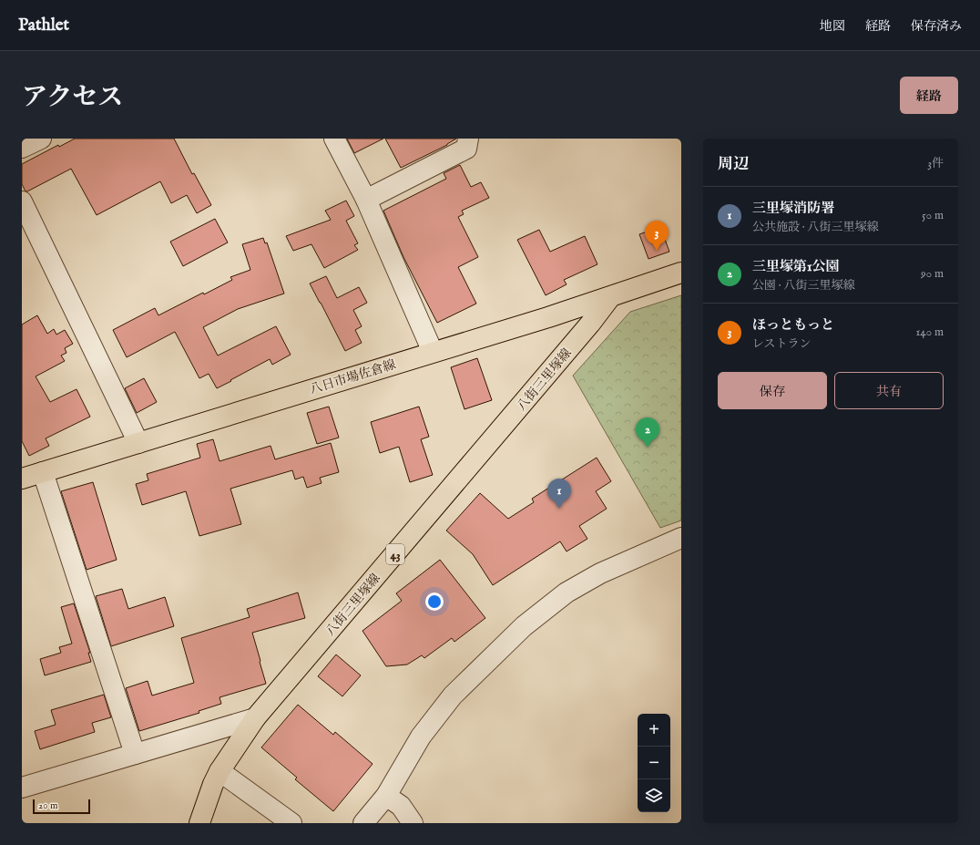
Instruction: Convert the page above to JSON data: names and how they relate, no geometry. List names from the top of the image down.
{
  "streets": {
    "main road": ["八日市場佐倉線", "八街三里塚線", "43"]
  },
  "crossings": [
    ["八日市場佐倉線", "八街三里塚線"]
  ],
  "scale_bar": "20 m",
  "page": {
    "header": "Pathlet",
    "nav": ["地図", "経路", "保存済み"],
    "title": "アクセス",
    "buttons": [
      "経路",
      ["保存", "共有"]
    ],
    "heading": ["周辺", "3件"],
    "list": [
      {
        "mark": "1",
        "name": "三里塚消防署",
        "note": "公共施設 · 八街三里塚線",
        "value": "50 m"
      },
      {
        "mark": "2",
        "name": "三里塚第1公園",
        "note": "公園 · 八街三里塚線",
        "value": "90 m"
      },
      {
        "mark": "3",
        "name": "ほっともっと",
        "note": "レストラン",
        "value": "140 m"
      }
    ],
    "pins": ["3", "2", "1"],
    "map_buttons": ["+", "−"],
    "scale": "20 m"
  }
}
